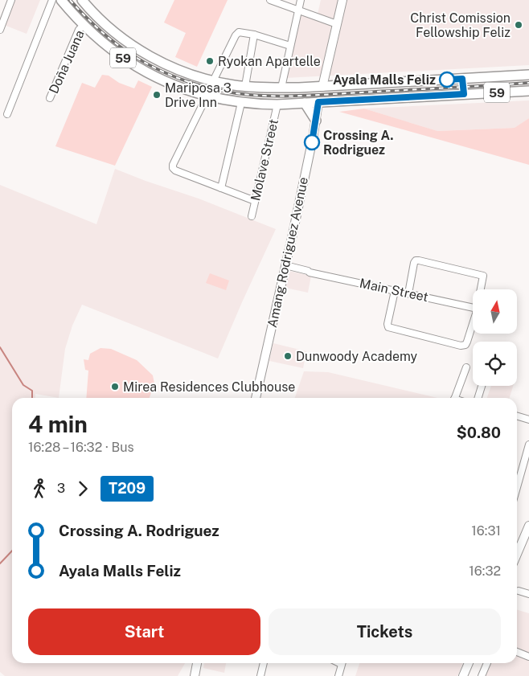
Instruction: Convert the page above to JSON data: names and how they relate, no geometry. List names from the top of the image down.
{
  "streets": {
    "main road": ["59", "Amang Rodriguez Avenue"],
    "street": ["Doña Juana", "Molave Street", "Main Street"]
  },
  "crossings": [
    ["59", "Doña Juana"],
    ["59", "Molave Street"],
    ["59", "Amang Rodriguez Avenue"],
    ["Amang Rodriguez Avenue", "Main Street"]
  ],
  "places": [
    "Christ Comission Fellowship Feliz",
    "Ryokan Apartelle",
    "Ayala Malls Feliz",
    "Mariposa 3 Drive Inn",
    "Crossing A. Rodriguez",
    "Dunwoody Academy",
    "Mirea Residences Clubhouse"
  ],
  "lines": ["bus line T209"],
  "north": "top",
  "page": {
    "heading": ["4 min", "16:28 – 16:32 · Bus", "$0.80"],
    "legs": ["3", "T209"],
    "list": [
      {
        "name": "Crossing A. Rodriguez",
        "value": "16:31"
      },
      {
        "name": "Ayala Malls Feliz",
        "value": "16:32"
      }
    ],
    "buttons": ["Start", "Tickets"]
  }
}
